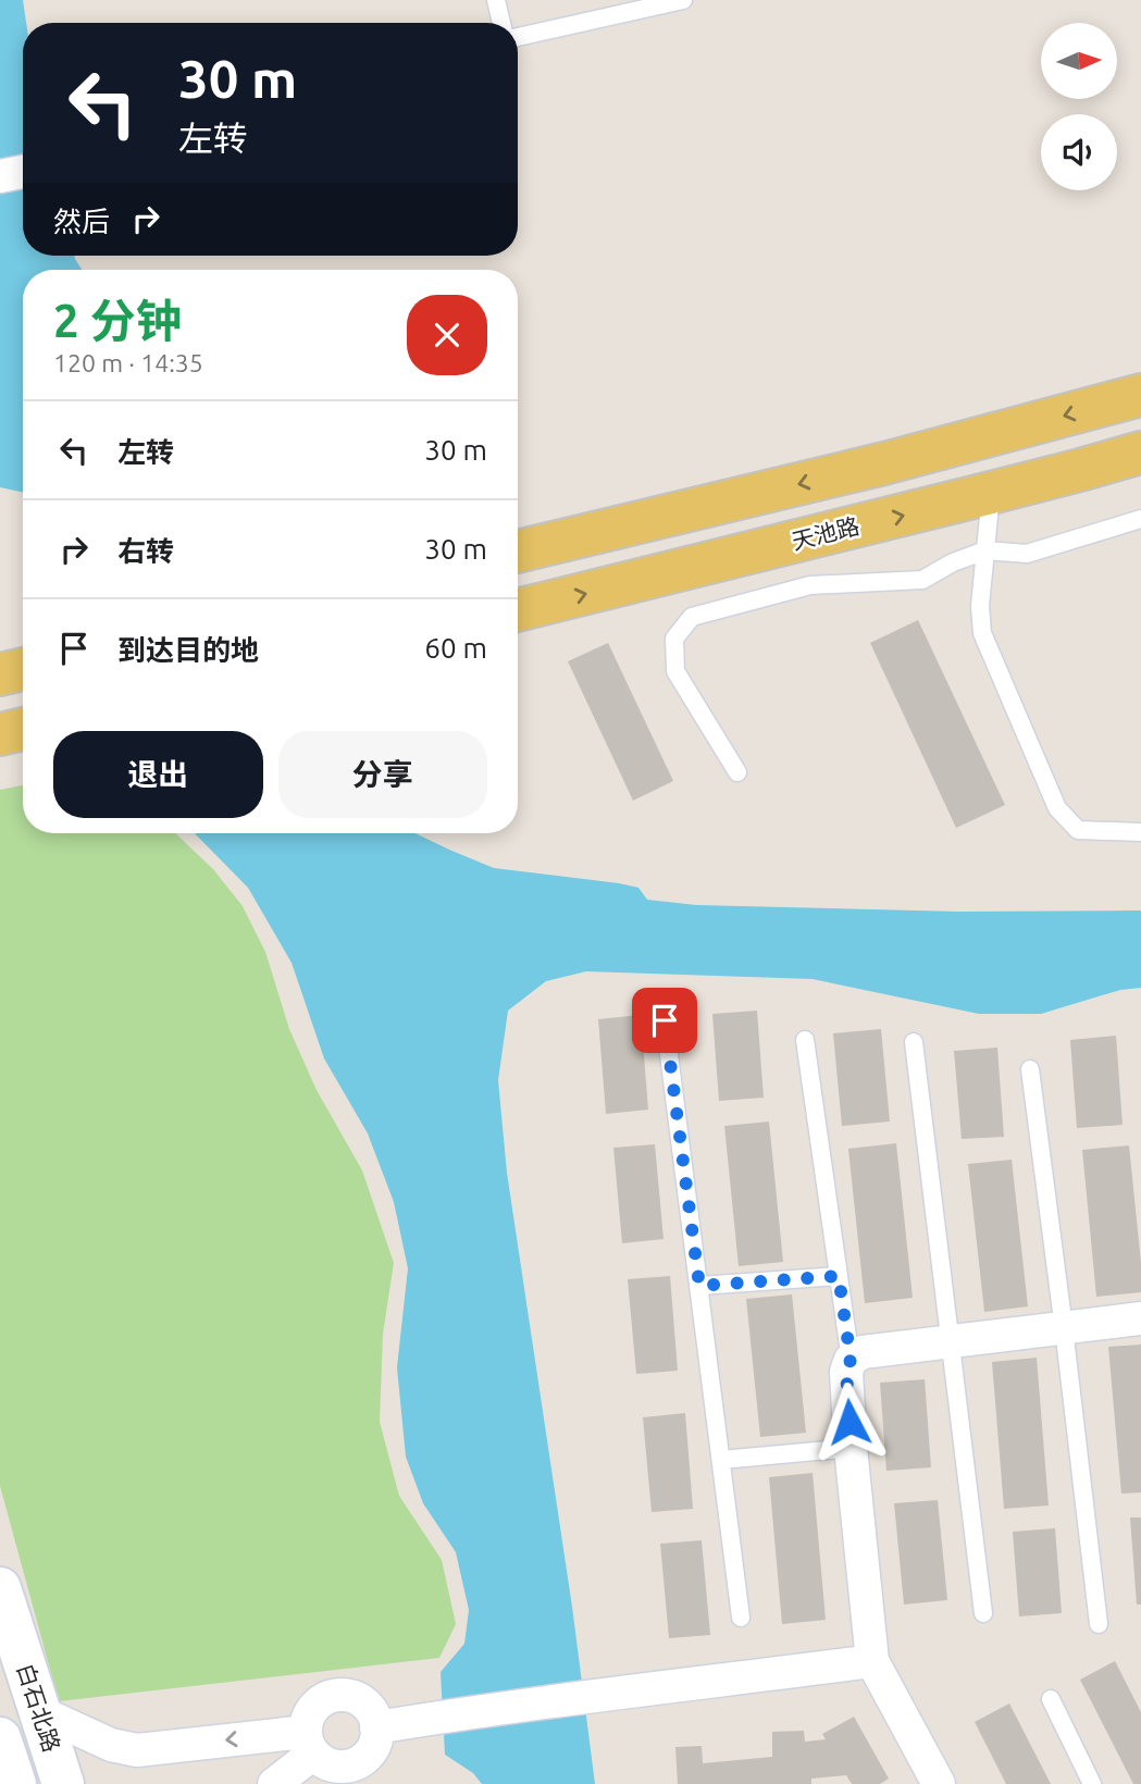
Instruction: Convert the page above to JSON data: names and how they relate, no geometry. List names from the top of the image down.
{
  "streets": {
    "main road": ["天池路", "白石北路"]
  },
  "north": "right",
  "page": {
    "turn": ["30 m", "左转"],
    "then": "然后",
    "heading": ["2 分钟", "120 m · 14:35"],
    "list": [
      {
        "name": "左转",
        "value": "30 m"
      },
      {
        "name": "右转",
        "value": "30 m"
      },
      {
        "name": "到达目的地",
        "value": "60 m"
      }
    ],
    "buttons": ["退出", "分享"]
  }
}
